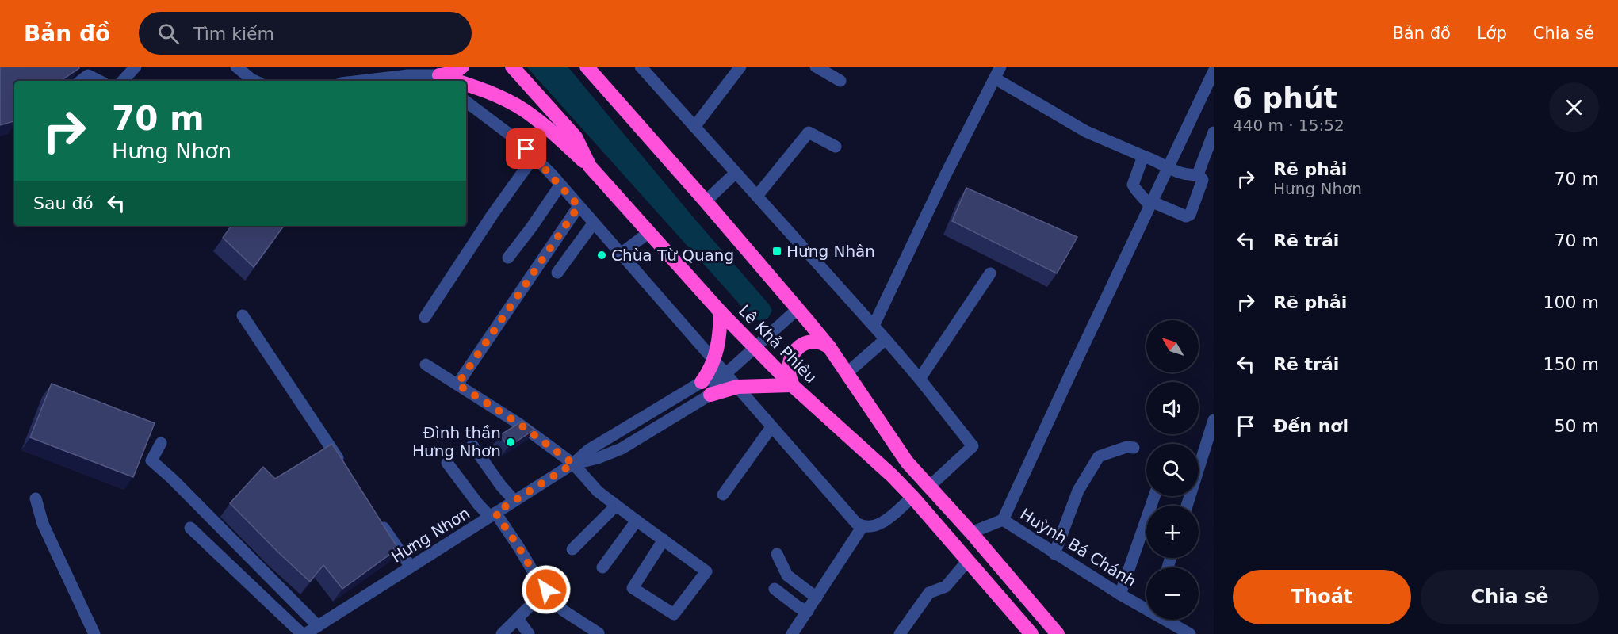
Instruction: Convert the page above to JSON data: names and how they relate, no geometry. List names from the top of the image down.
{
  "streets": {
    "highway": ["Lê Khả Phiêu"],
    "street": ["Hưng Nhơn", "Huỳnh Bá Chánh"]
  },
  "crossings": [
    ["Lê Khả Phiêu", "Hưng Nhơn"],
    ["Lê Khả Phiêu", "Huỳnh Bá Chánh"]
  ],
  "places": {
    "transit": ["Hưng Nhân"],
    "other": ["Chùa Từ Quang", "Đình thần Hưng Nhơn"]
  },
  "north": "top left",
  "page": {
    "header": "Bản đồ",
    "search": "Tìm kiếm",
    "nav": ["Bản đồ", "Lớp", "Chia sẻ"],
    "heading": ["6 phút", "440 m · 15:52"],
    "turn": ["70 m", "Hưng Nhơn"],
    "list": [
      {
        "name": "Rẽ phải",
        "note": "Hưng Nhơn",
        "value": "70 m"
      },
      {
        "name": "Rẽ trái",
        "value": "70 m"
      },
      {
        "name": "Rẽ phải",
        "value": "100 m"
      },
      {
        "name": "Rẽ trái",
        "value": "150 m"
      },
      {
        "name": "Đến nơi",
        "value": "50 m"
      }
    ],
    "then": "Sau đó",
    "map_buttons": ["+", "−"],
    "buttons": ["Thoát", "Chia sẻ"]
  }
}
